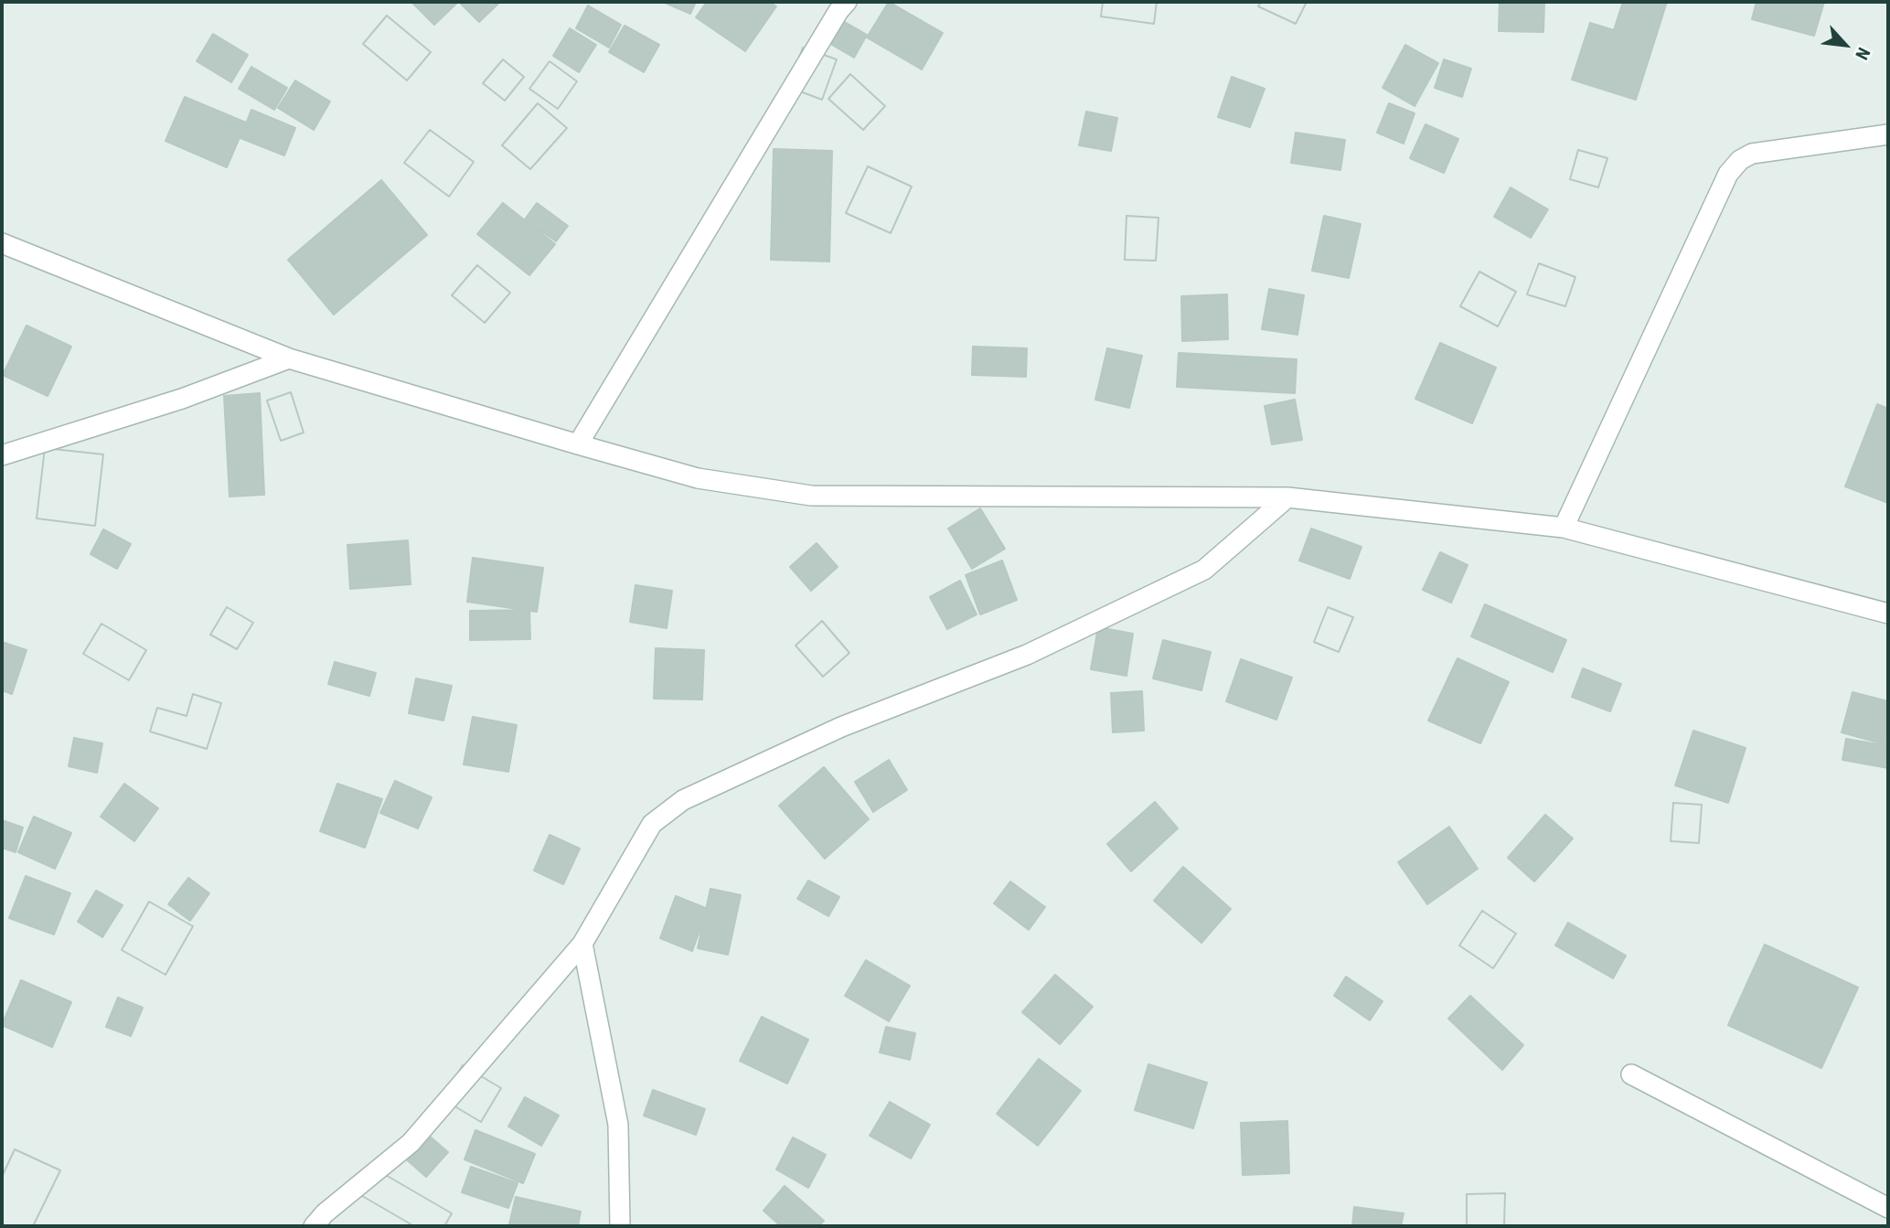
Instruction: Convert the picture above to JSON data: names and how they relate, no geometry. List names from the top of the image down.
{
  "north": "bottom right"
}
